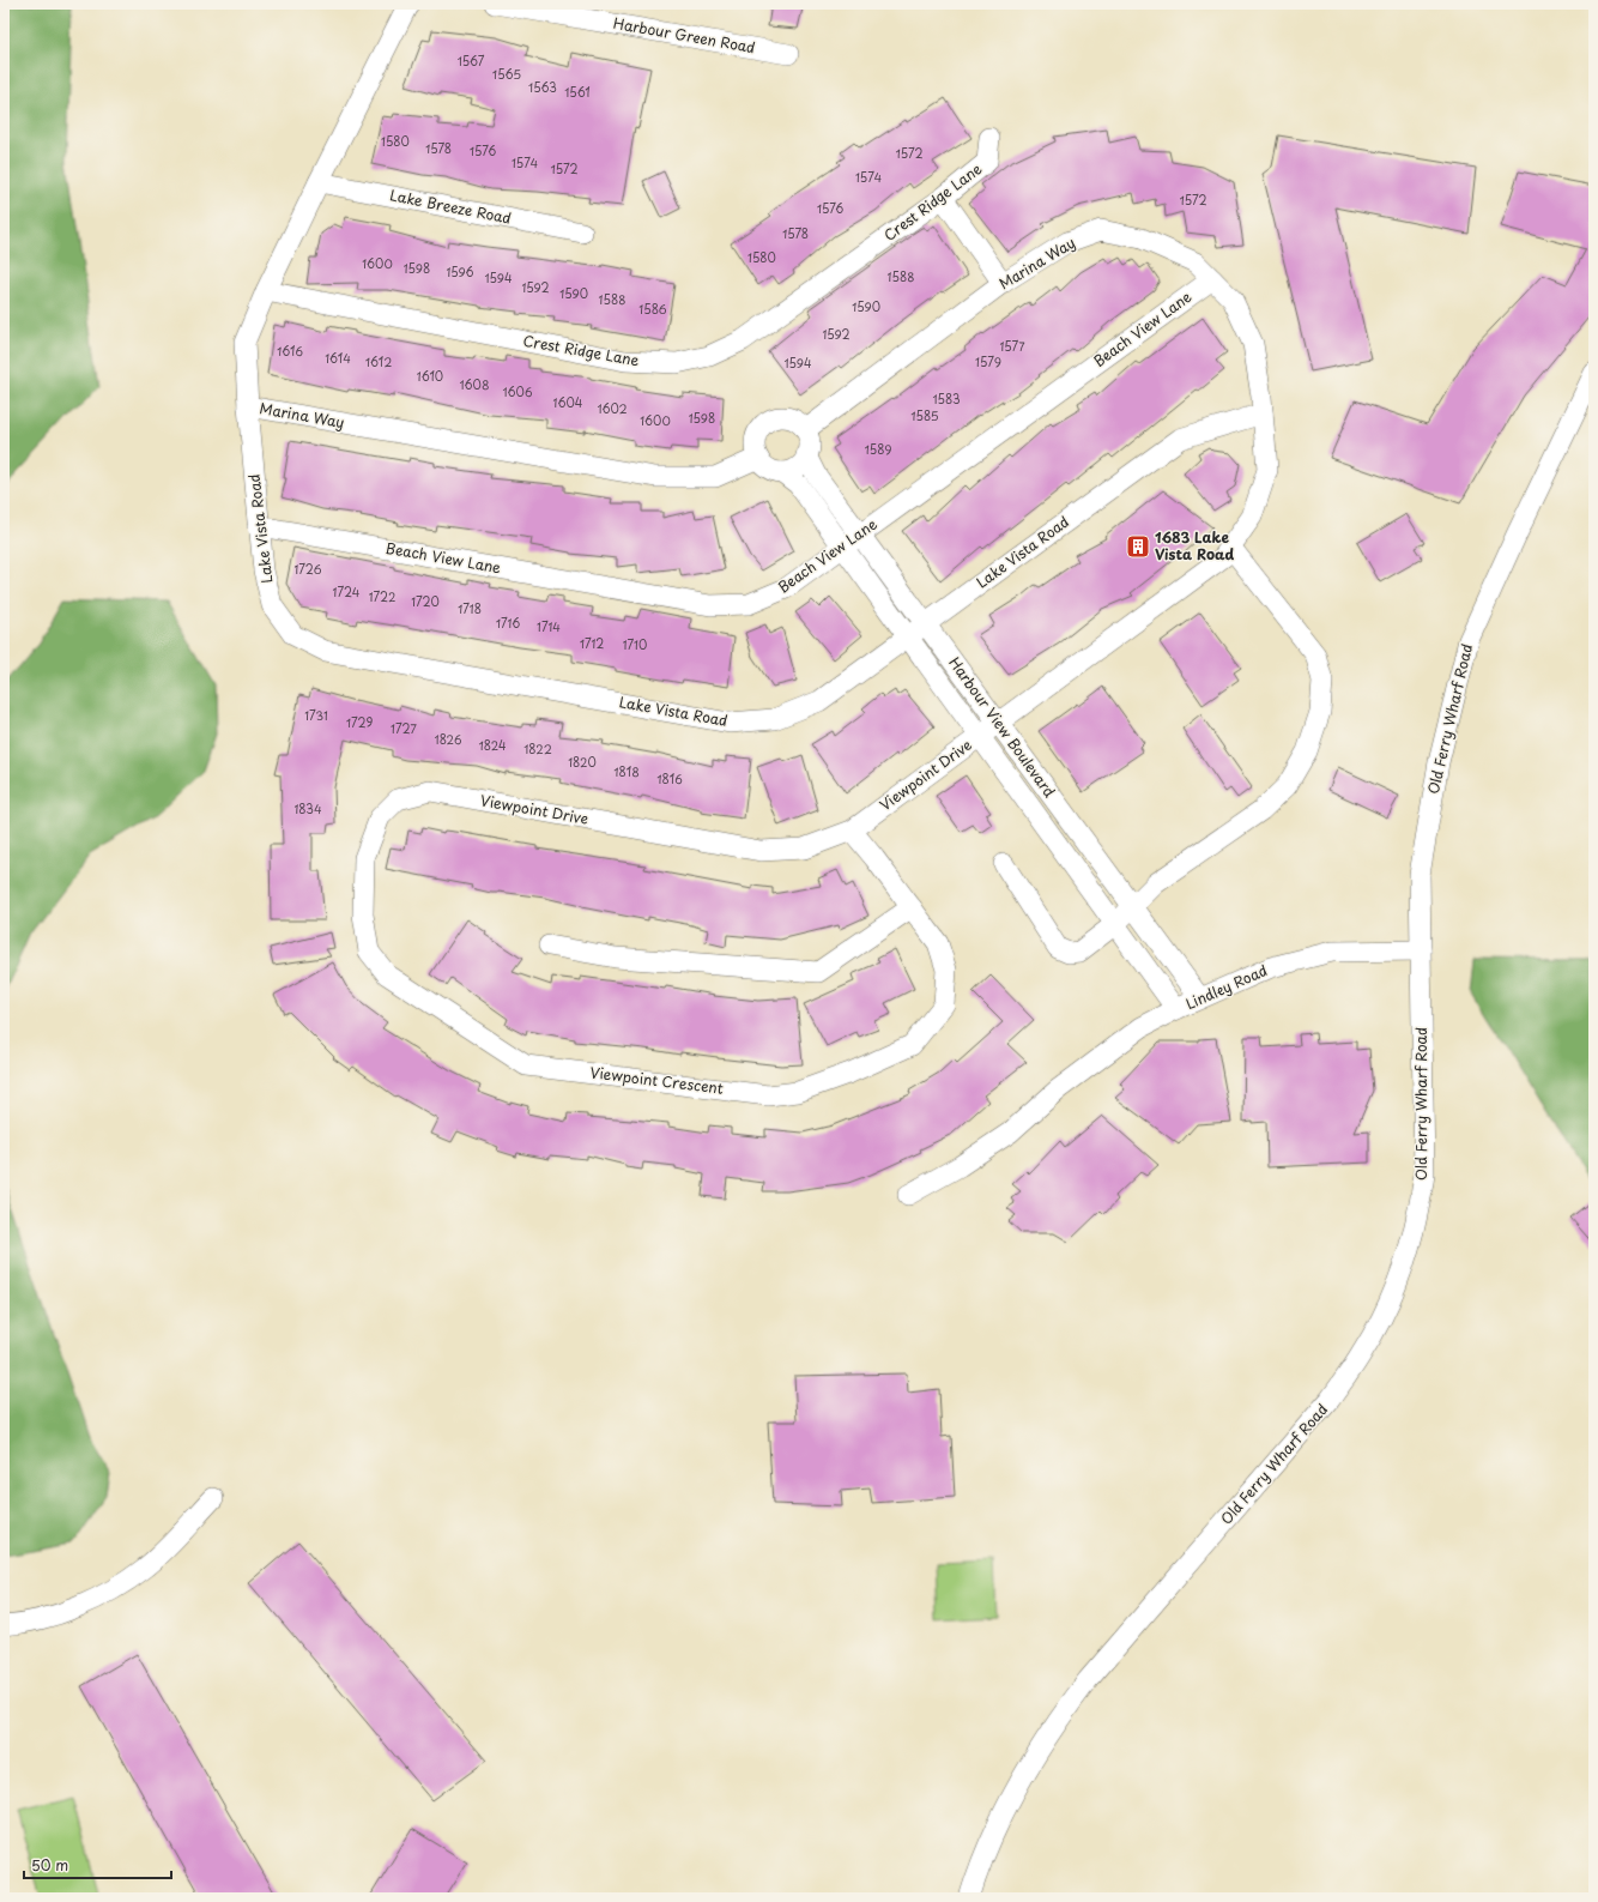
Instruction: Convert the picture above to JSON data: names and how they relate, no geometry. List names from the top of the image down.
{
  "streets": {
    "street": [
      "Harbour Green Road",
      "Crest Ridge Lane",
      "Lake Breeze Road",
      "Marina Way",
      "Beach View Lane",
      "Lake Vista Road",
      "Old Ferry Wharf Road",
      "Harbour View Boulevard",
      "Viewpoint Drive",
      "Lindley Road",
      "Viewpoint Crescent"
    ]
  },
  "crossings": [
    ["Crest Ridge Lane", "Marina Way"],
    ["Lake Breeze Road", "Marina Way"],
    ["Marina Way", "Beach View Lane"],
    ["Marina Way", "Lake Vista Road"],
    ["Marina Way", "Harbour View Boulevard"],
    ["Marina Way", "Viewpoint Drive"],
    ["Beach View Lane", "Lake Vista Road"],
    ["Beach View Lane", "Harbour View Boulevard"],
    ["Lake Vista Road", "Harbour View Boulevard"],
    ["Lake Vista Road", "Viewpoint Drive"],
    ["Old Ferry Wharf Road", "Lindley Road"],
    ["Harbour View Boulevard", "Viewpoint Drive"],
    ["Harbour View Boulevard", "Lindley Road"],
    ["Viewpoint Drive", "Viewpoint Crescent"]
  ],
  "places": {
    "building": ["1683 Lake Vista Road"]
  },
  "house_numbers": [
    "1567",
    "1565",
    "1563",
    "1561",
    "1580",
    "1578",
    "1576",
    "1572",
    "1574",
    "1572",
    "1574",
    "1572",
    "1576",
    "1578",
    "1580",
    "1600",
    "1598",
    "1596",
    "1588",
    "1594",
    "1592",
    "1590",
    "1588",
    "1590",
    "1586",
    "1592",
    "1577",
    "1616",
    "1614",
    "1612",
    "1579",
    "1594",
    "1610",
    "1608",
    "1606",
    "1583",
    "1604",
    "1602",
    "1585",
    "1598",
    "1600",
    "1589",
    "1726",
    "1724",
    "1722",
    "1720",
    "1718",
    "1716",
    "1714",
    "1712",
    "1710",
    "1731",
    "1729",
    "1727",
    "1826",
    "1824",
    "1822",
    "1820",
    "1818",
    "1816",
    "1834"
  ],
  "scale_bar": "50 m"
}
